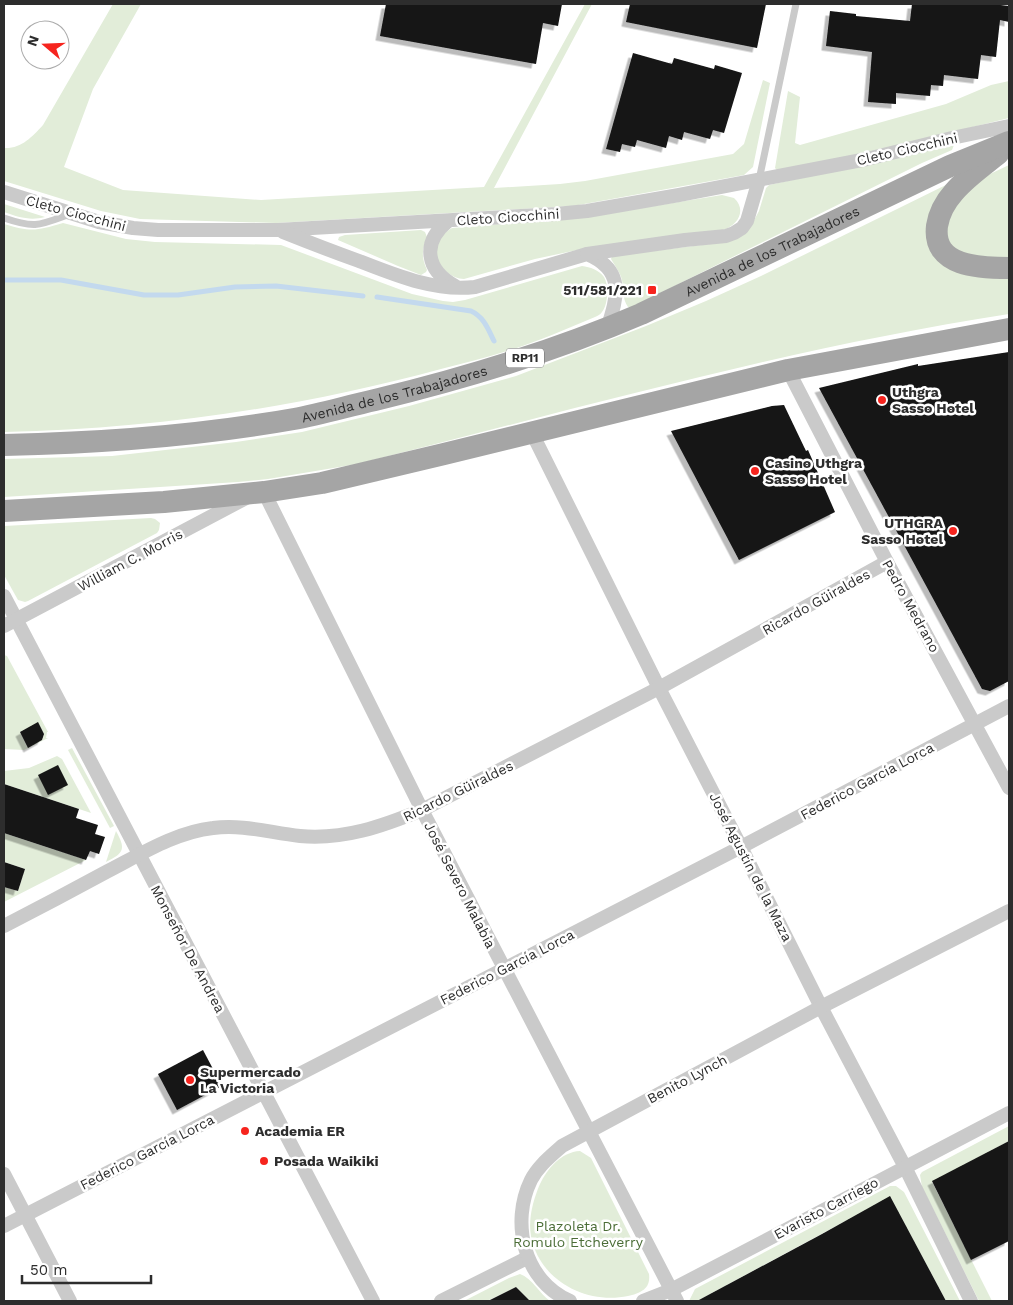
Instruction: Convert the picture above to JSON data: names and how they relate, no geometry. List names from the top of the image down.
{
  "streets": {
    "main road": ["Avenida de los Trabajadores", "RP11"],
    "street": [
      "Cleto Ciocchini",
      "William C. Morris",
      "Ricardo Güiraldes",
      "Pedro Medrano",
      "Federico García Lorca",
      "José Agustín de la Maza",
      "José Severo Malabia",
      "Monseñor De Andrea",
      "Benito Lynch",
      "Evaristo Carriego"
    ]
  },
  "crossings": [
    ["William C. Morris", "José Severo Malabia"],
    ["William C. Morris", "Monseñor De Andrea"],
    ["Ricardo Güiraldes", "Pedro Medrano"],
    ["Ricardo Güiraldes", "José Agustín de la Maza"],
    ["Ricardo Güiraldes", "José Severo Malabia"],
    ["Ricardo Güiraldes", "Monseñor De Andrea"],
    ["Pedro Medrano", "Federico García Lorca"],
    ["Federico García Lorca", "José Agustín de la Maza"],
    ["Federico García Lorca", "José Severo Malabia"],
    ["Federico García Lorca", "Monseñor De Andrea"],
    ["José Agustín de la Maza", "Benito Lynch"],
    ["José Agustín de la Maza", "Evaristo Carriego"],
    ["José Severo Malabia", "Benito Lynch"],
    ["José Severo Malabia", "Evaristo Carriego"]
  ],
  "parks": ["Plazoleta Dr. Romulo Etcheverry"],
  "places": {
    "transit": ["511/581/221"],
    "other": [
      "Uthgra Sasso Hotel",
      "Casino Uthgra Sasso Hotel",
      "UTHGRA Sasso Hotel",
      "Supermercado La Victoria",
      "Academia ER",
      "Posada Waikiki"
    ]
  },
  "scale_bar": "50 m",
  "north": "left"
}
